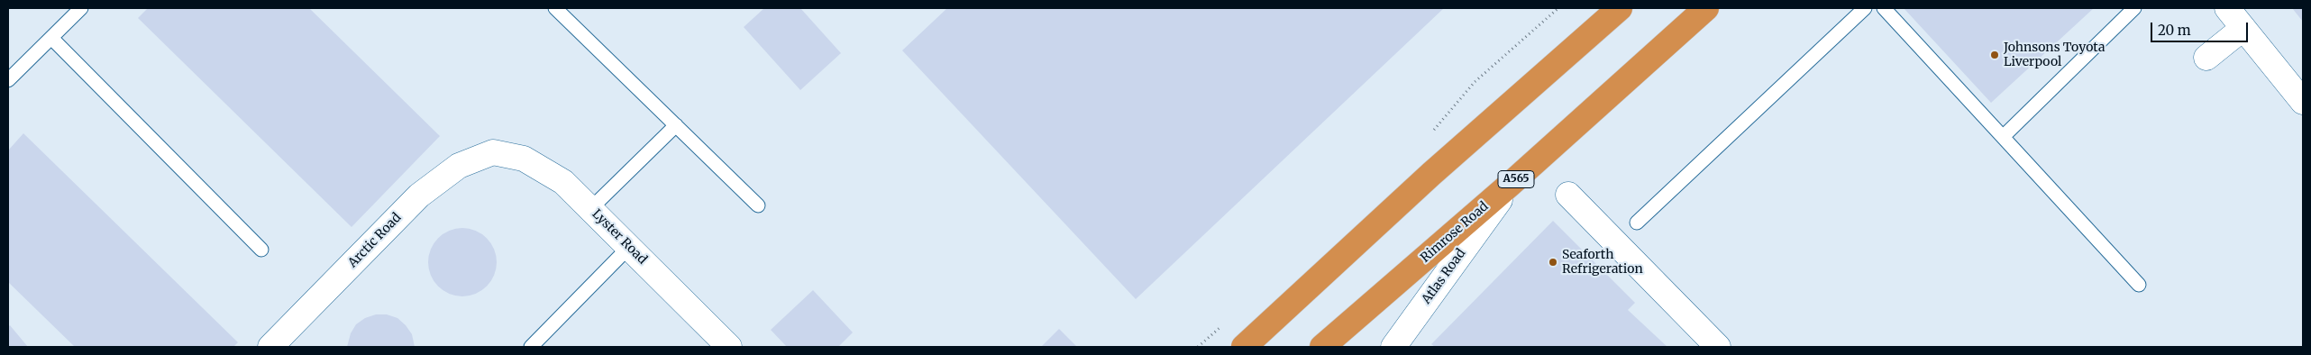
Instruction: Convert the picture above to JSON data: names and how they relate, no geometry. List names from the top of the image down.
{
  "streets": {
    "highway": ["A565", "Rimrose Road"],
    "street": ["Lyster Road", "Arctic Road", "Atlas Road"]
  },
  "crossings": [
    ["Rimrose Road", "Atlas Road"],
    ["Lyster Road", "Arctic Road"]
  ],
  "places": ["Johnsons Toyota Liverpool", "Seaforth Refrigeration"],
  "scale_bar": "20 m"
}
